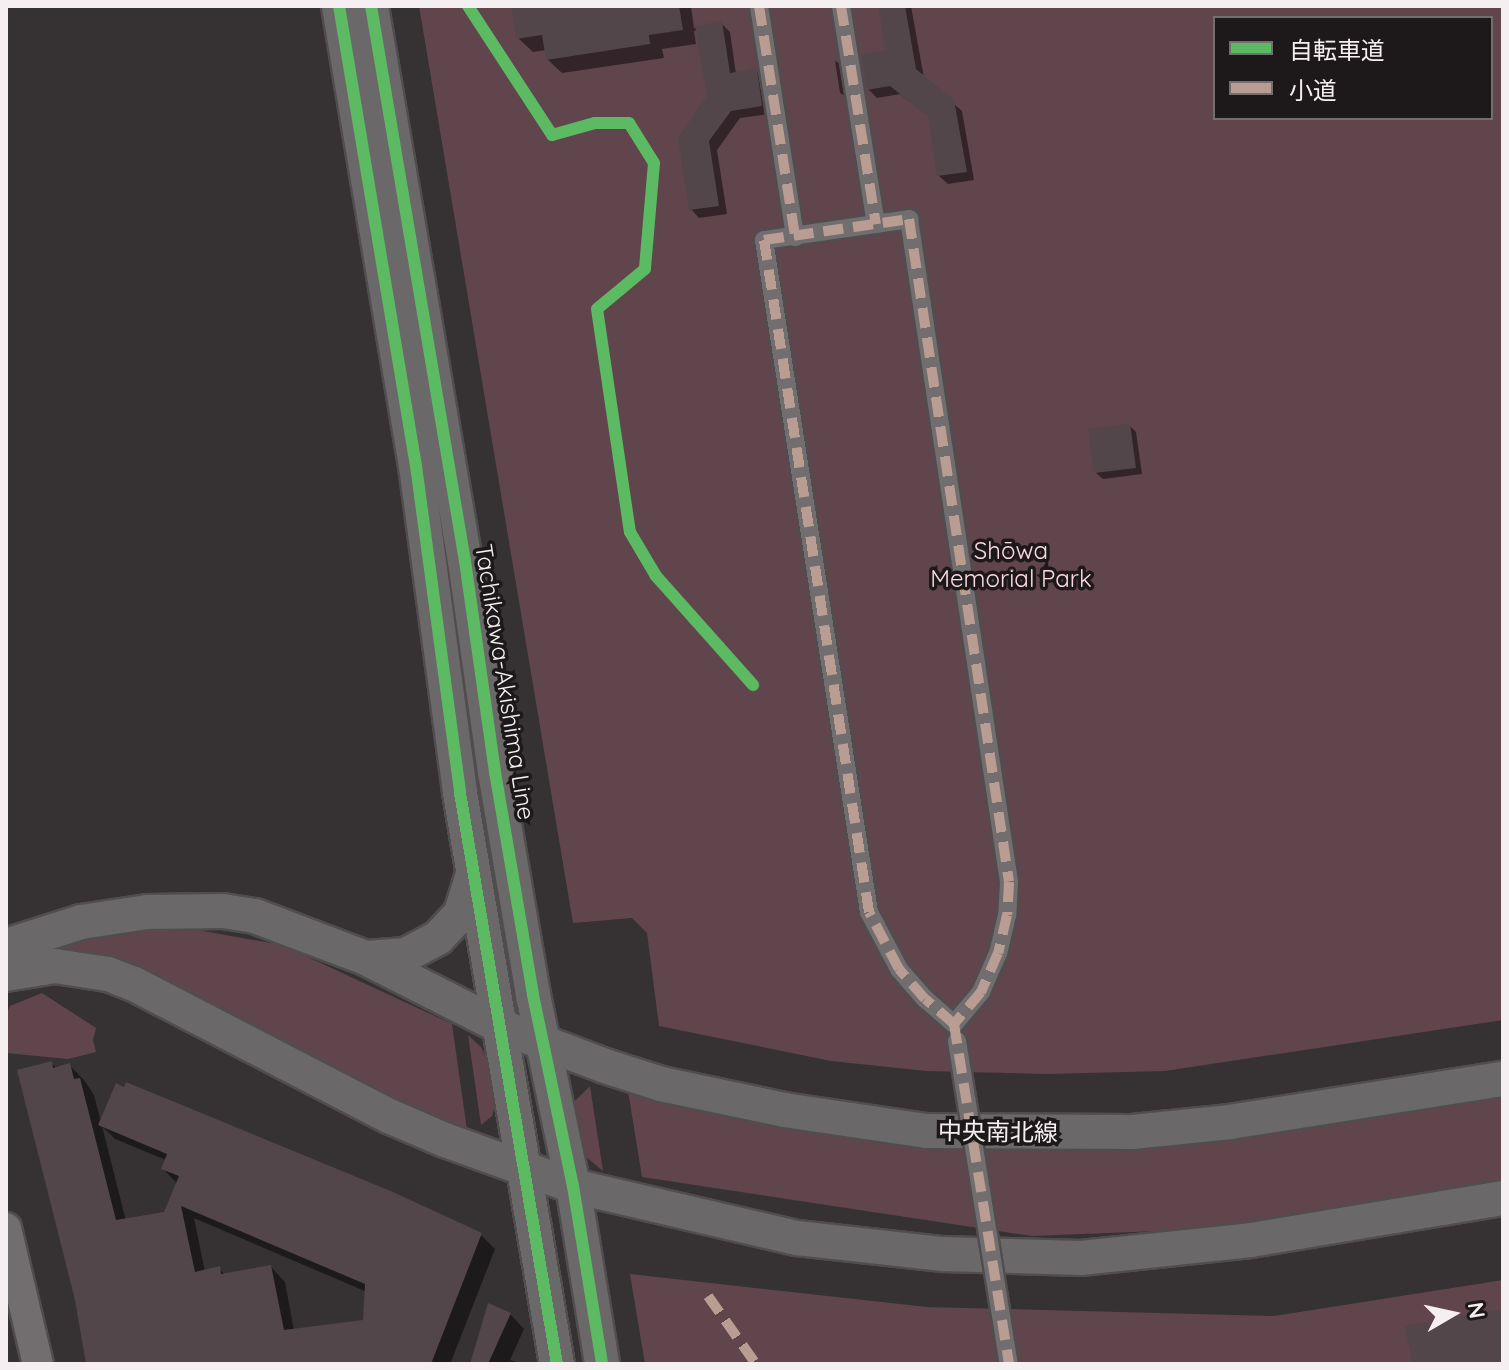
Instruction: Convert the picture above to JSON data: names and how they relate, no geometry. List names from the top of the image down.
{
  "streets": {
    "main road": ["Tachikawa-Akishima Line", "中央南北線"]
  },
  "crossings": [
    ["Tachikawa-Akishima Line", "中央南北線"]
  ],
  "parks": ["Shōwa Memorial Park"],
  "legend": ["自転車道", "小道"],
  "north": "right"
}
